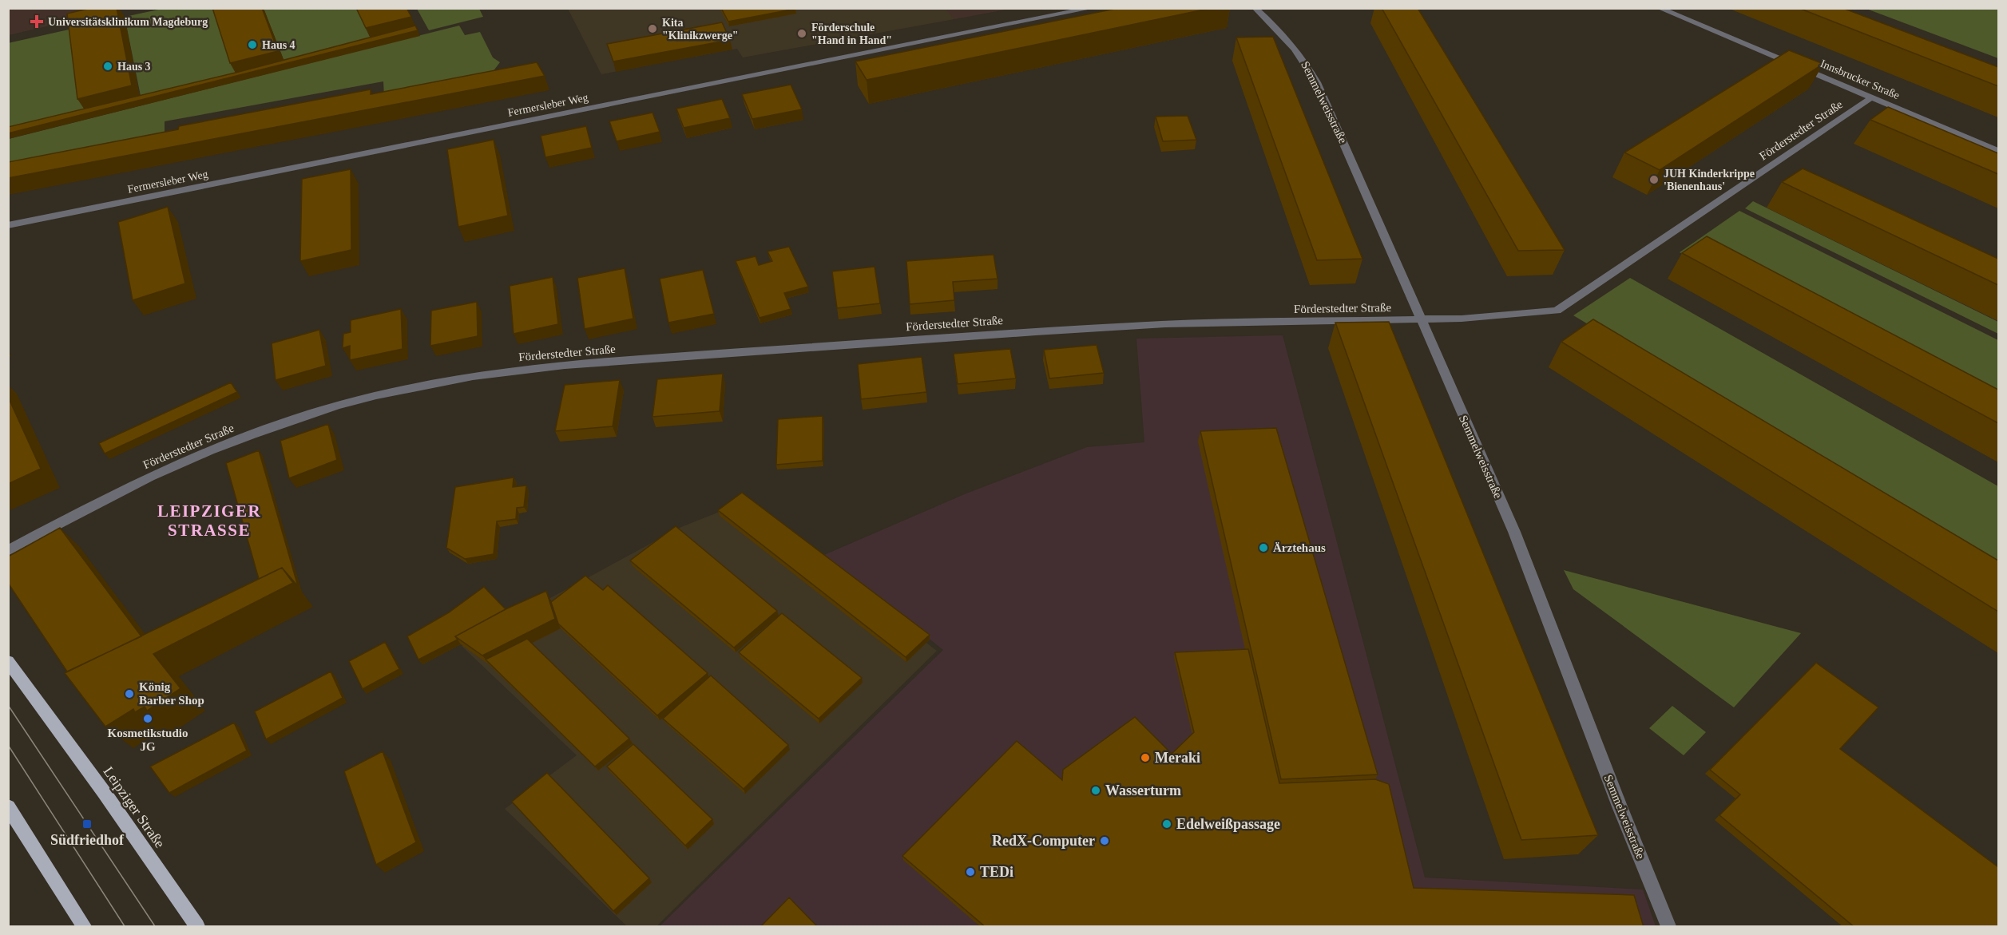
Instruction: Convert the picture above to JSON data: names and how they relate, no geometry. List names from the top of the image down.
{
  "streets": {
    "main road": ["Leipziger Straße"],
    "street": [
      "Innsbrucker Straße",
      "Semmelweisstraße",
      "Fermersleber Weg",
      "Förderstedter Straße"
    ]
  },
  "crossings": [
    ["Innsbrucker Straße", "Förderstedter Straße"],
    ["Semmelweisstraße", "Förderstedter Straße"]
  ],
  "districts": ["LEIPZIGER STRASSE"],
  "places": {
    "health": ["Universitätsklinikum Magdeburg"],
    "other": [
      "Kita \"Klinikzwerge\"",
      "Förderschule \"Hand in Hand\"",
      "Haus 4",
      "Haus 3",
      "JUH Kinderkrippe 'Bienenhaus'",
      "Ärztehaus",
      "König Barber Shop",
      "Kosmetikstudio JG",
      "Meraki",
      "Wasserturm",
      "Edelweißpassage",
      "RedX-Computer",
      "TEDi"
    ],
    "transit": ["Südfriedhof"]
  }
}
